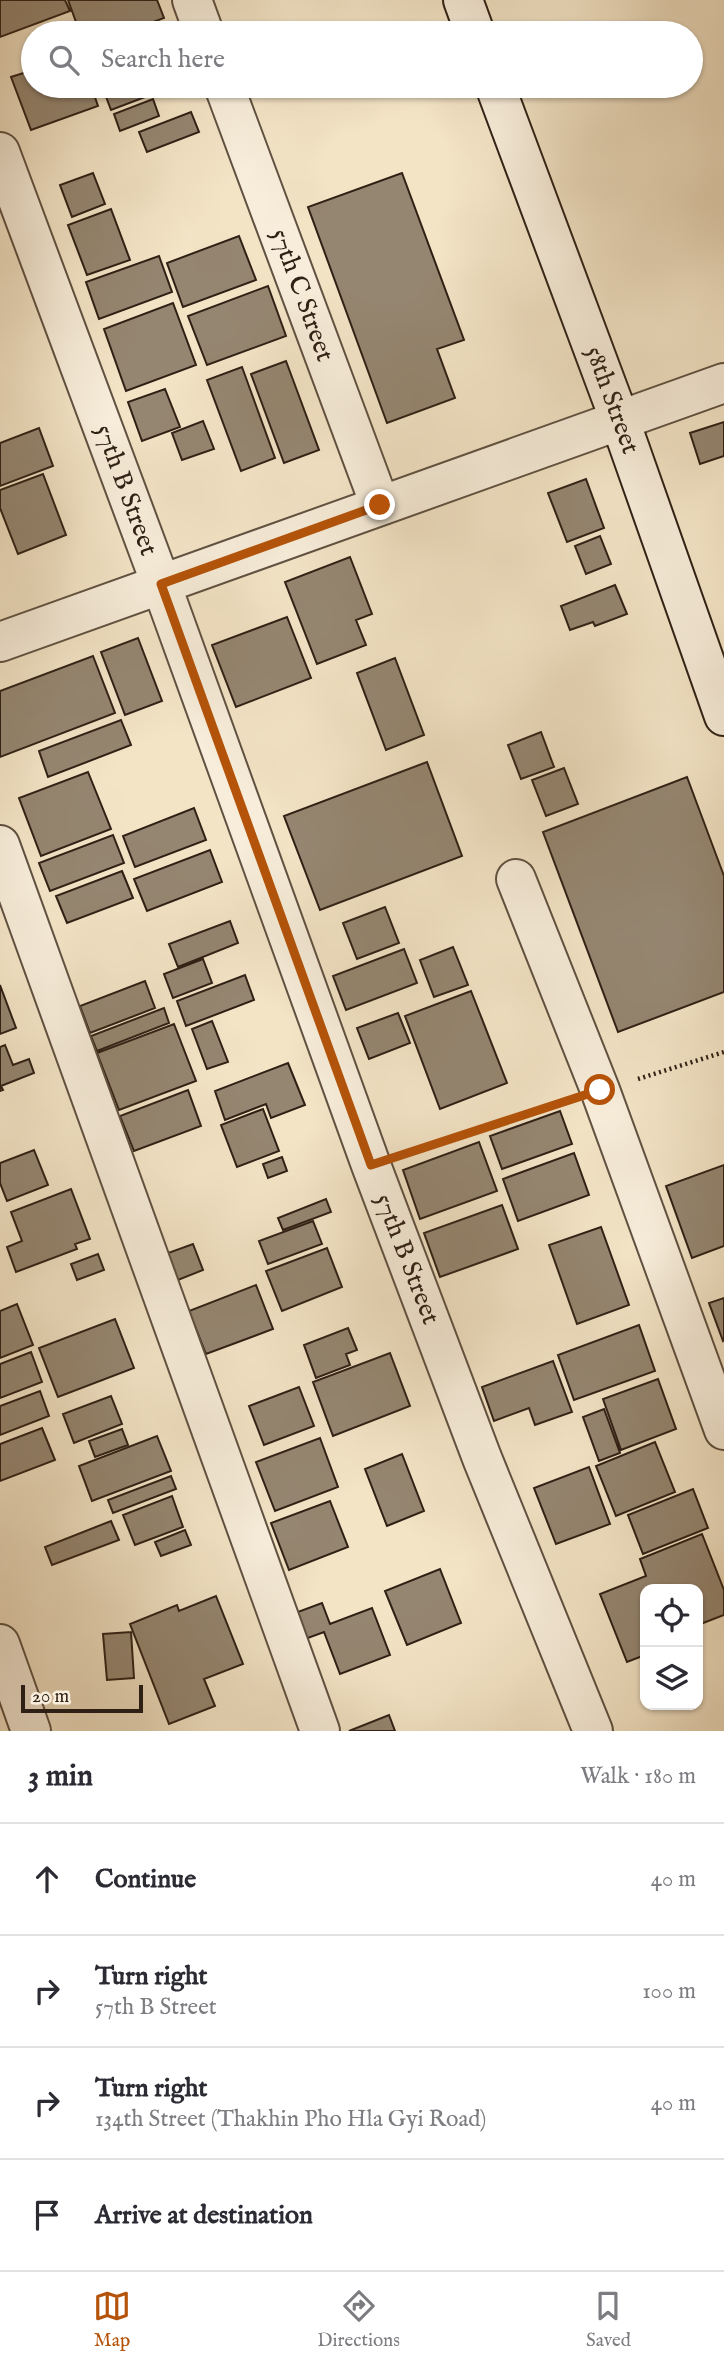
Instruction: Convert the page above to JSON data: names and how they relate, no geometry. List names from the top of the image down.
{
  "streets": {
    "street": ["57th C Street", "58th Street", "57th B Street"]
  },
  "scale_bar": "20 m",
  "page": {
    "search": "Search here",
    "scale": "20 m",
    "heading": ["3 min", "Walk · 180 m"],
    "list": [
      ["Continue", "40 m"],
      ["Turn right", "57th B Street", "100 m"],
      ["Turn right", "134th Street (Thakhin Pho Hla Gyi Road)", "40 m"],
      "Arrive at destination"
    ],
    "nav": ["Map", "Directions", "Saved"]
  }
}
